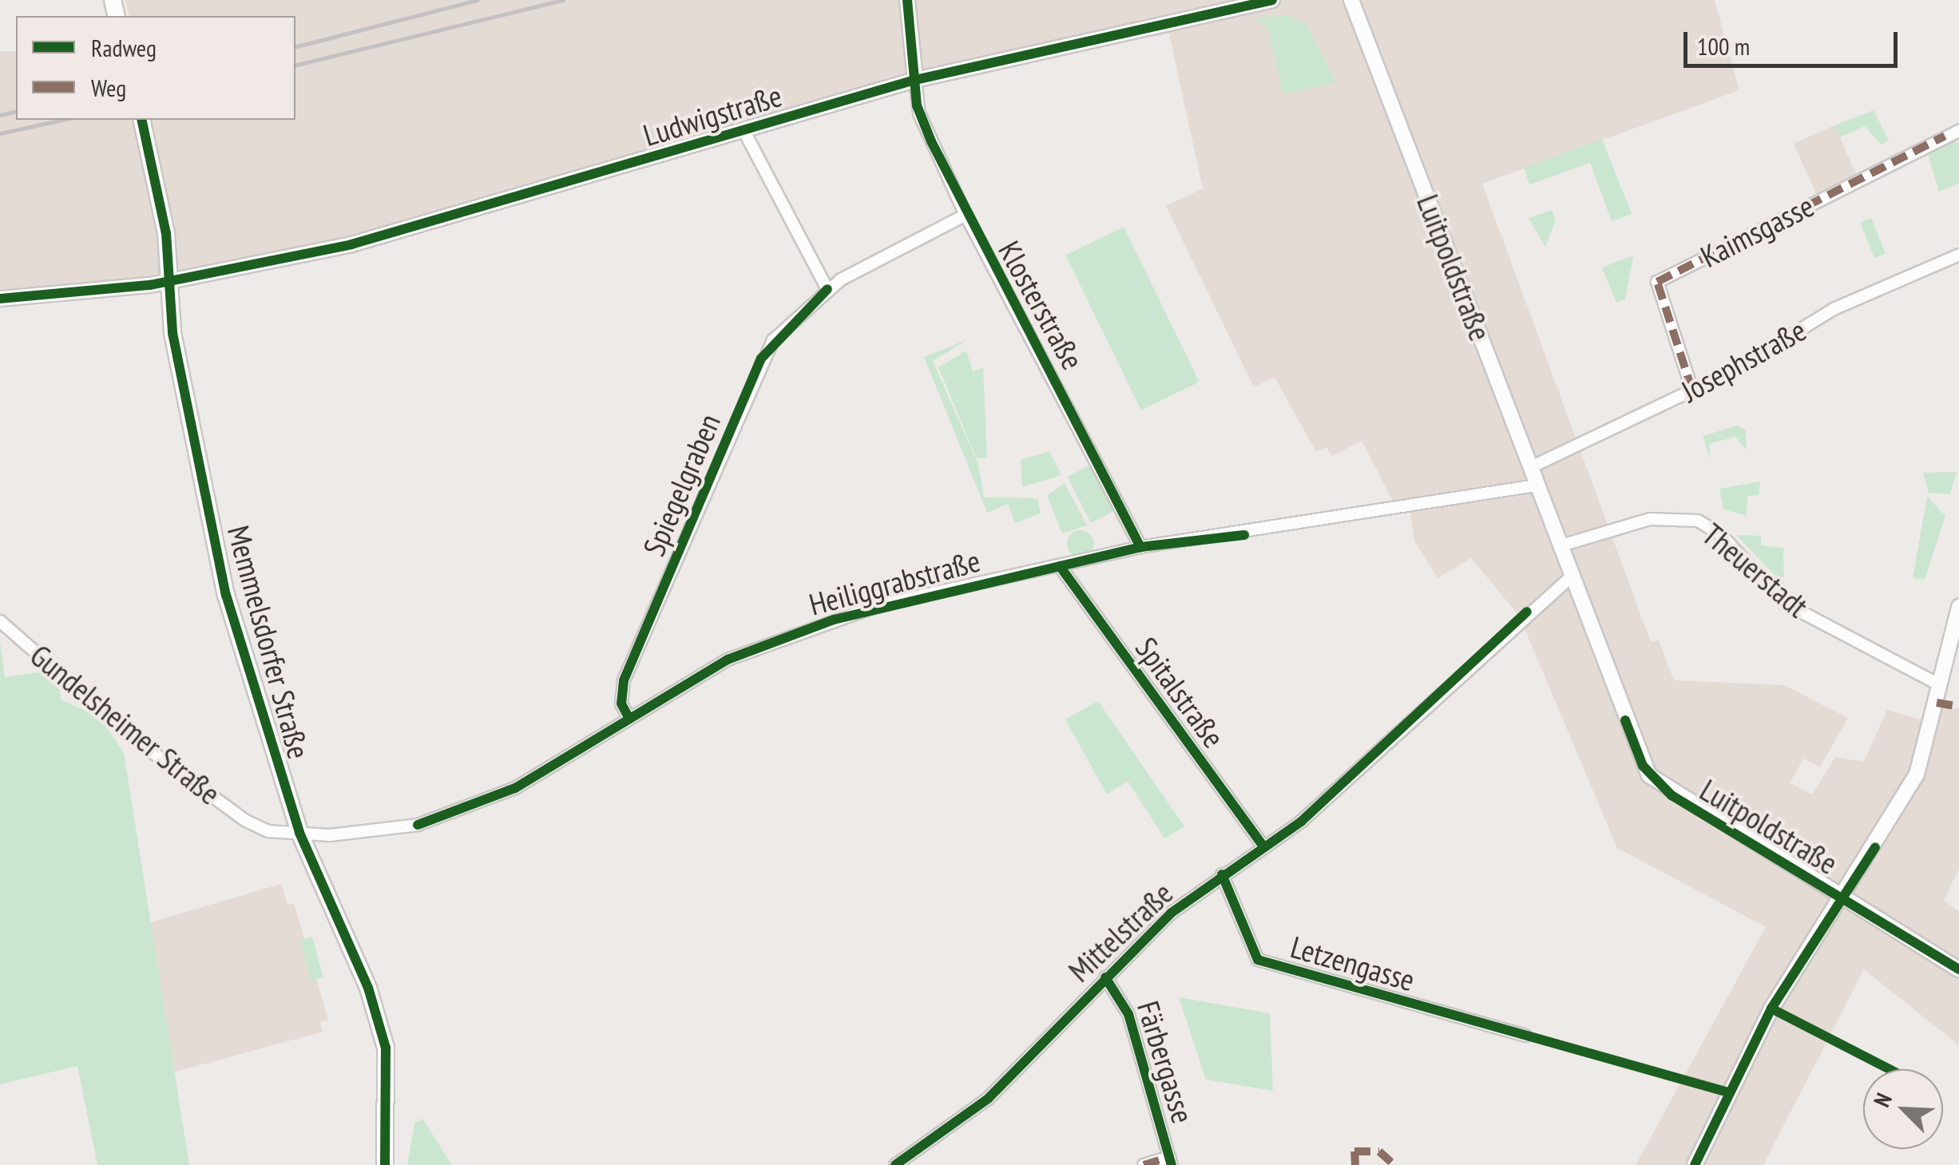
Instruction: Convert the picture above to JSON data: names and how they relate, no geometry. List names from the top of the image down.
{
  "streets": {
    "main road": ["Memmelsdorfer Straße"],
    "street": [
      "Ludwigstraße",
      "Kaimsgasse",
      "Luitpoldstraße",
      "Klosterstraße",
      "Josephstraße",
      "Spiegelgraben",
      "Theuerstadt",
      "Heiliggrabstraße",
      "Spitalstraße",
      "Gundelsheimer Straße",
      "Mittelstraße",
      "Letzengasse",
      "Färbergasse"
    ]
  },
  "crossings": [
    ["Ludwigstraße", "Klosterstraße"],
    ["Ludwigstraße", "Memmelsdorfer Straße"],
    ["Kaimsgasse", "Josephstraße"],
    ["Luitpoldstraße", "Josephstraße"],
    ["Luitpoldstraße", "Theuerstadt"],
    ["Luitpoldstraße", "Heiliggrabstraße"],
    ["Luitpoldstraße", "Mittelstraße"],
    ["Klosterstraße", "Spiegelgraben"],
    ["Klosterstraße", "Heiliggrabstraße"],
    ["Spiegelgraben", "Heiliggrabstraße"],
    ["Heiliggrabstraße", "Memmelsdorfer Straße"],
    ["Heiliggrabstraße", "Spitalstraße"],
    ["Heiliggrabstraße", "Gundelsheimer Straße"],
    ["Memmelsdorfer Straße", "Gundelsheimer Straße"],
    ["Spitalstraße", "Mittelstraße"],
    ["Mittelstraße", "Letzengasse"],
    ["Mittelstraße", "Färbergasse"]
  ],
  "legend": ["Radweg", "Weg"],
  "scale_bar": "100 m",
  "north": "top left"
}
